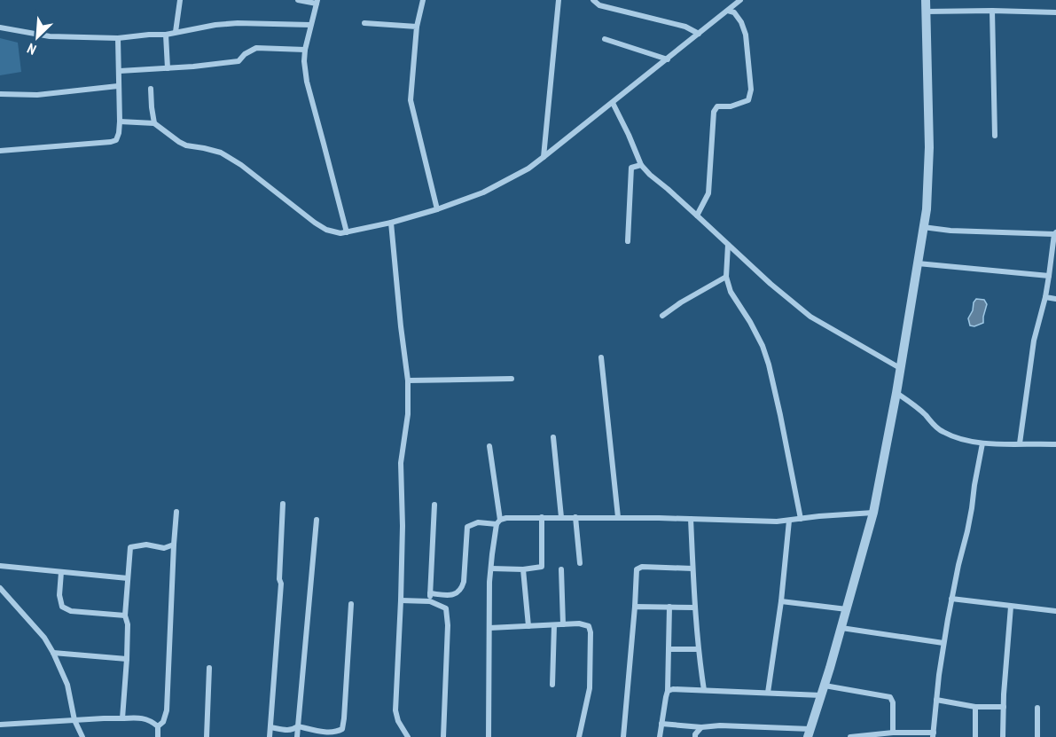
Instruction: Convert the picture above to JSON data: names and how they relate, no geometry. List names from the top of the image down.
{
  "north": "bottom left"
}
